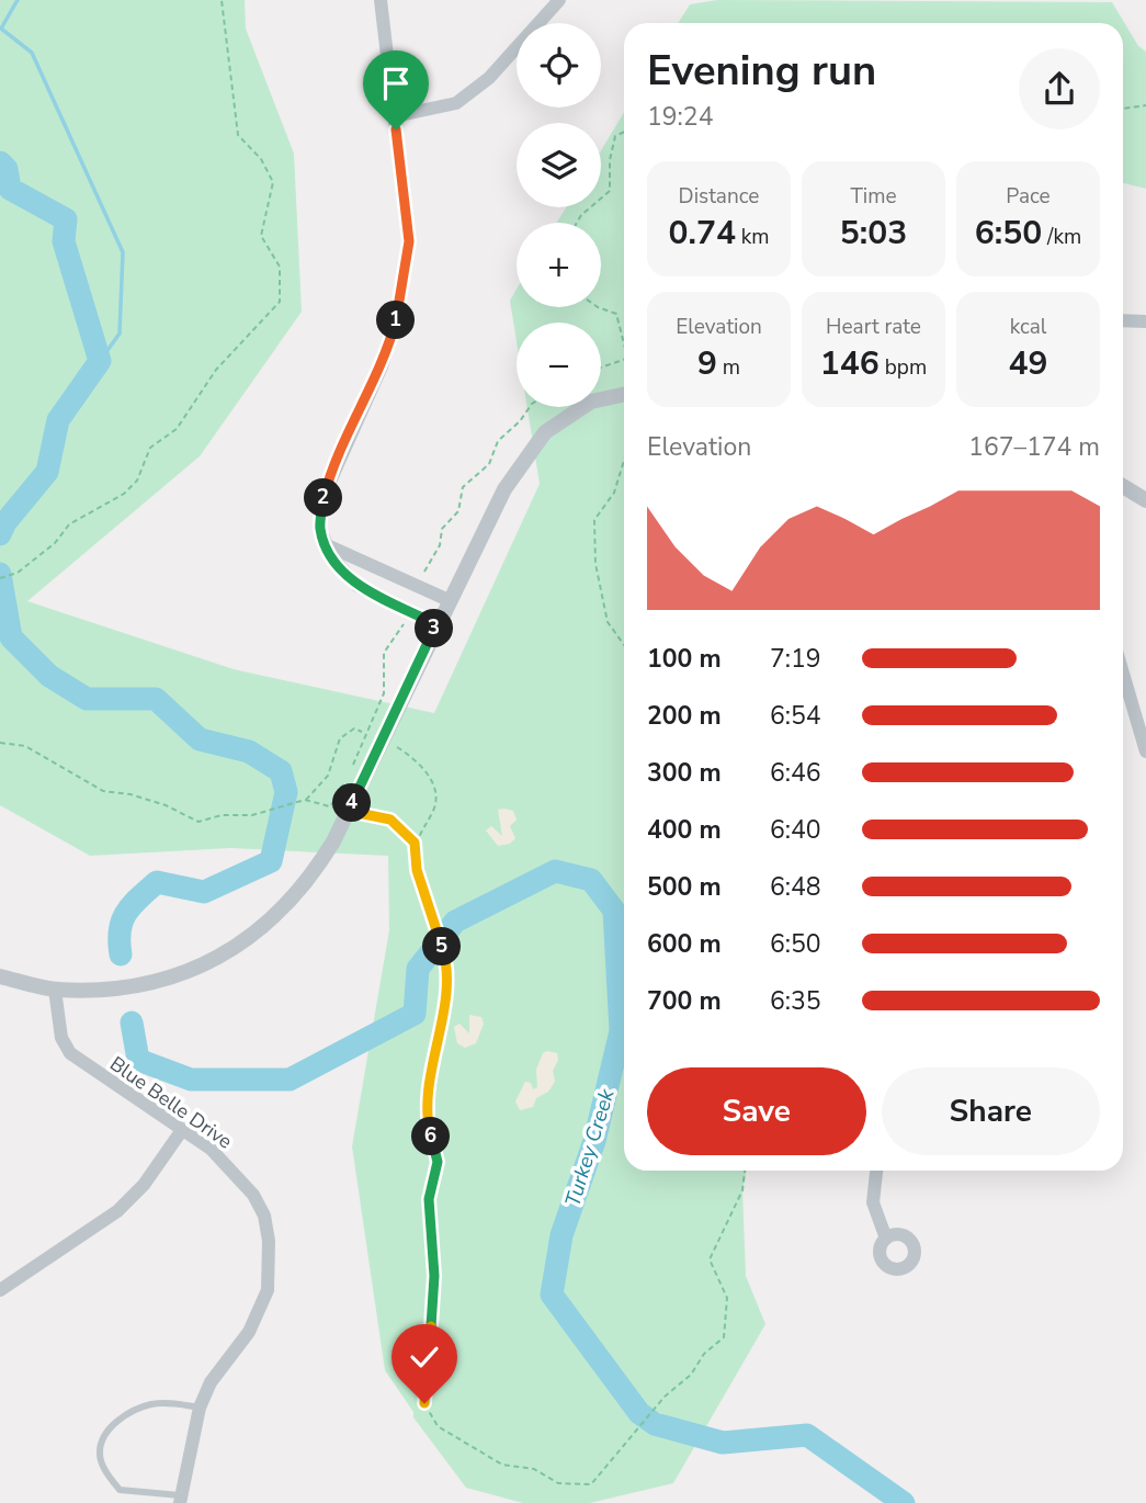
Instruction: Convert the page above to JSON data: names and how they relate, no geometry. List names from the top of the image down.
{
  "streets": {
    "street": ["Blue Belle Drive"]
  },
  "water": ["Turkey Creek"],
  "page": {
    "map_buttons": ["+", "−"],
    "heading": ["Evening run", "19:24"],
    "stats": [
      ["Distance", "0.74 km"],
      ["Time", "5:03"],
      ["Pace", "6:50 /km"],
      ["Elevation", "9 m"],
      ["Heart rate", "146 bpm"],
      ["kcal", "49"]
    ],
    "pins": [
      "1",
      "2",
      "3",
      "4",
      "5",
      "6"
    ],
    "chart": ["Elevation", "167–174 m"],
    "list": [
      {
        "name": "100 m",
        "note": "7:19"
      },
      {
        "name": "200 m",
        "note": "6:54"
      },
      {
        "name": "300 m",
        "note": "6:46"
      },
      {
        "name": "400 m",
        "note": "6:40"
      },
      {
        "name": "500 m",
        "note": "6:48"
      },
      {
        "name": "600 m",
        "note": "6:50"
      },
      {
        "name": "700 m",
        "note": "6:35"
      }
    ],
    "buttons": ["Save", "Share"]
  }
}
